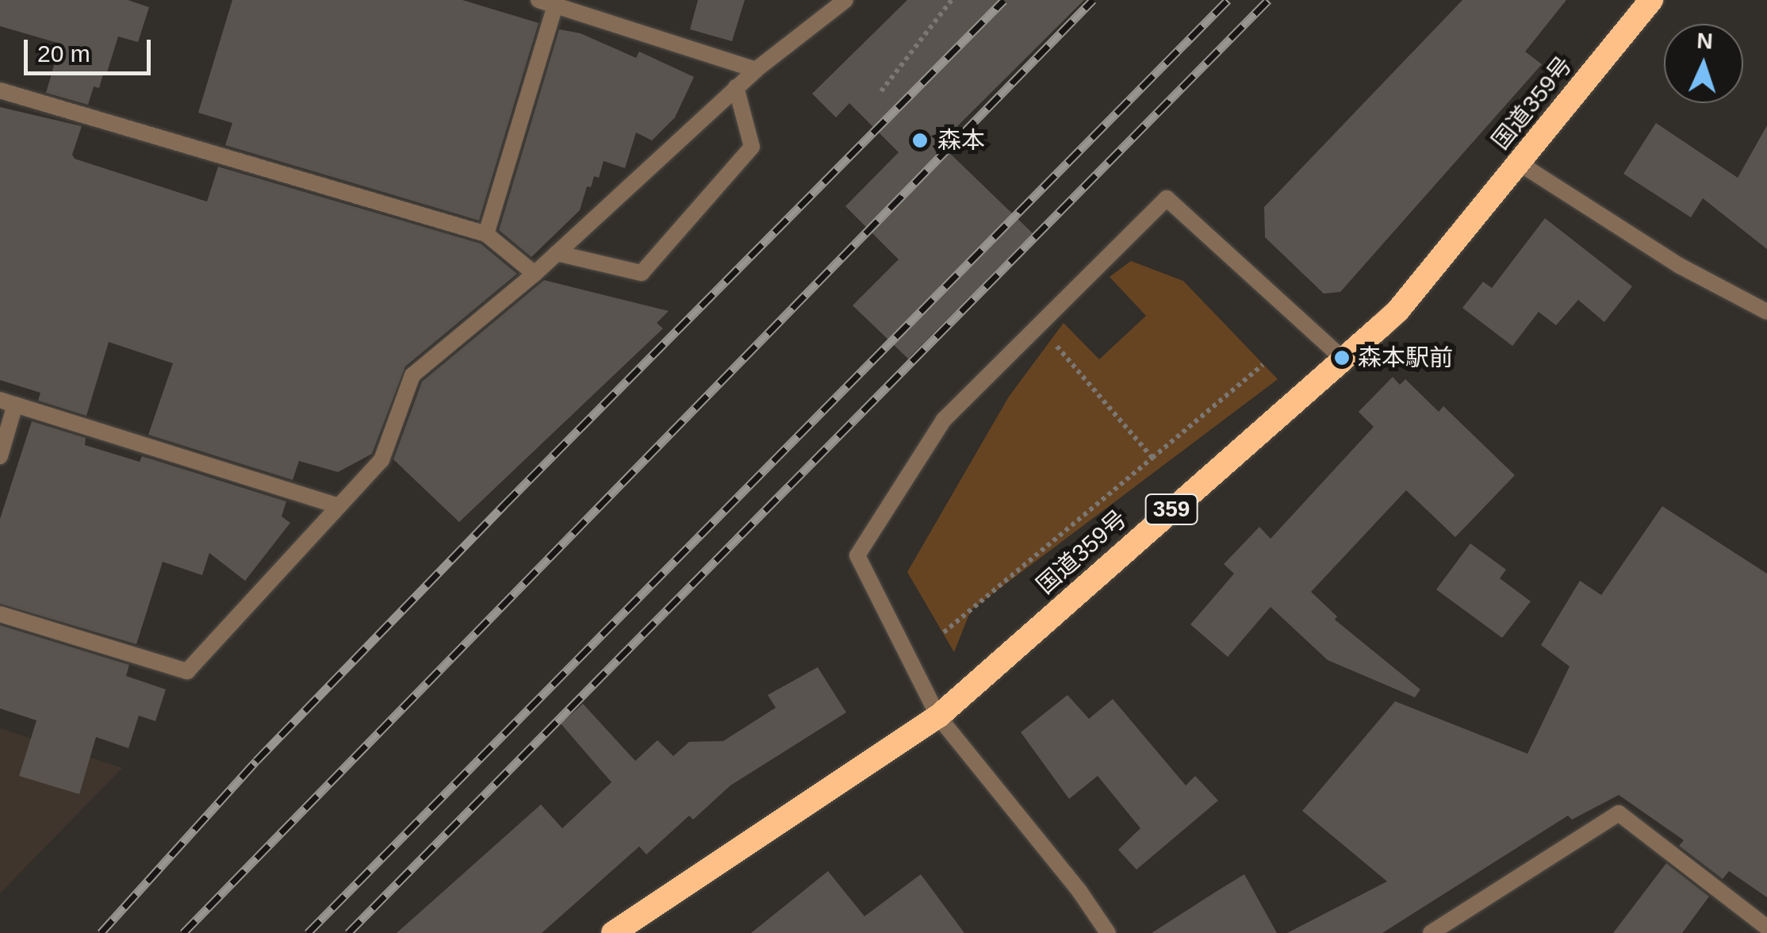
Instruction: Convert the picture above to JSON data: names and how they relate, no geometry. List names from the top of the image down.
{
  "streets": {
    "highway": ["国道359号", "359"]
  },
  "places": ["森本", "森本駅前"],
  "scale_bar": "20 m",
  "north": "top"
}
